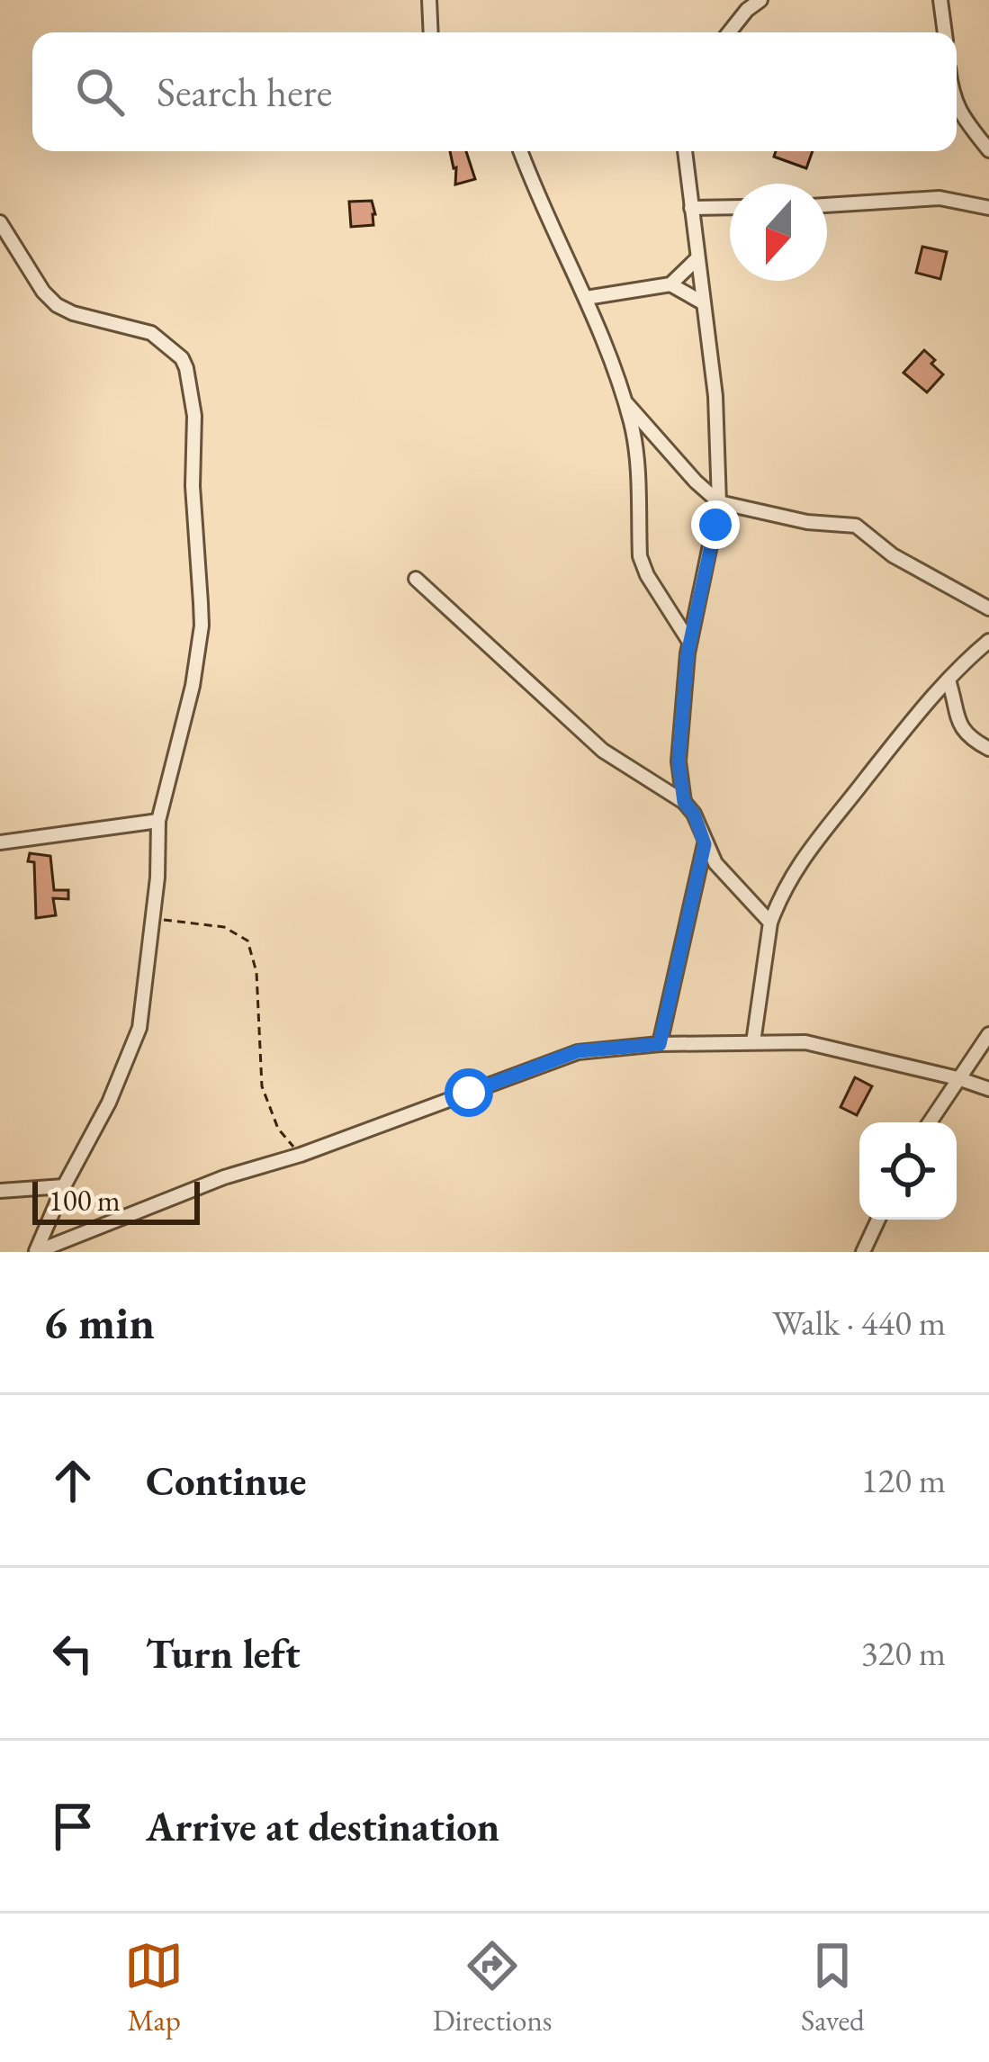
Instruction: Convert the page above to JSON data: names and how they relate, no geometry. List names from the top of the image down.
{
  "scale_bar": "100 m",
  "north": "bottom",
  "page": {
    "search": "Search here",
    "scale": "100 m",
    "heading": ["6 min", "Walk · 440 m"],
    "list": [
      ["Continue", "120 m"],
      ["Turn left", "320 m"],
      "Arrive at destination"
    ],
    "nav": ["Map", "Directions", "Saved"]
  }
}
